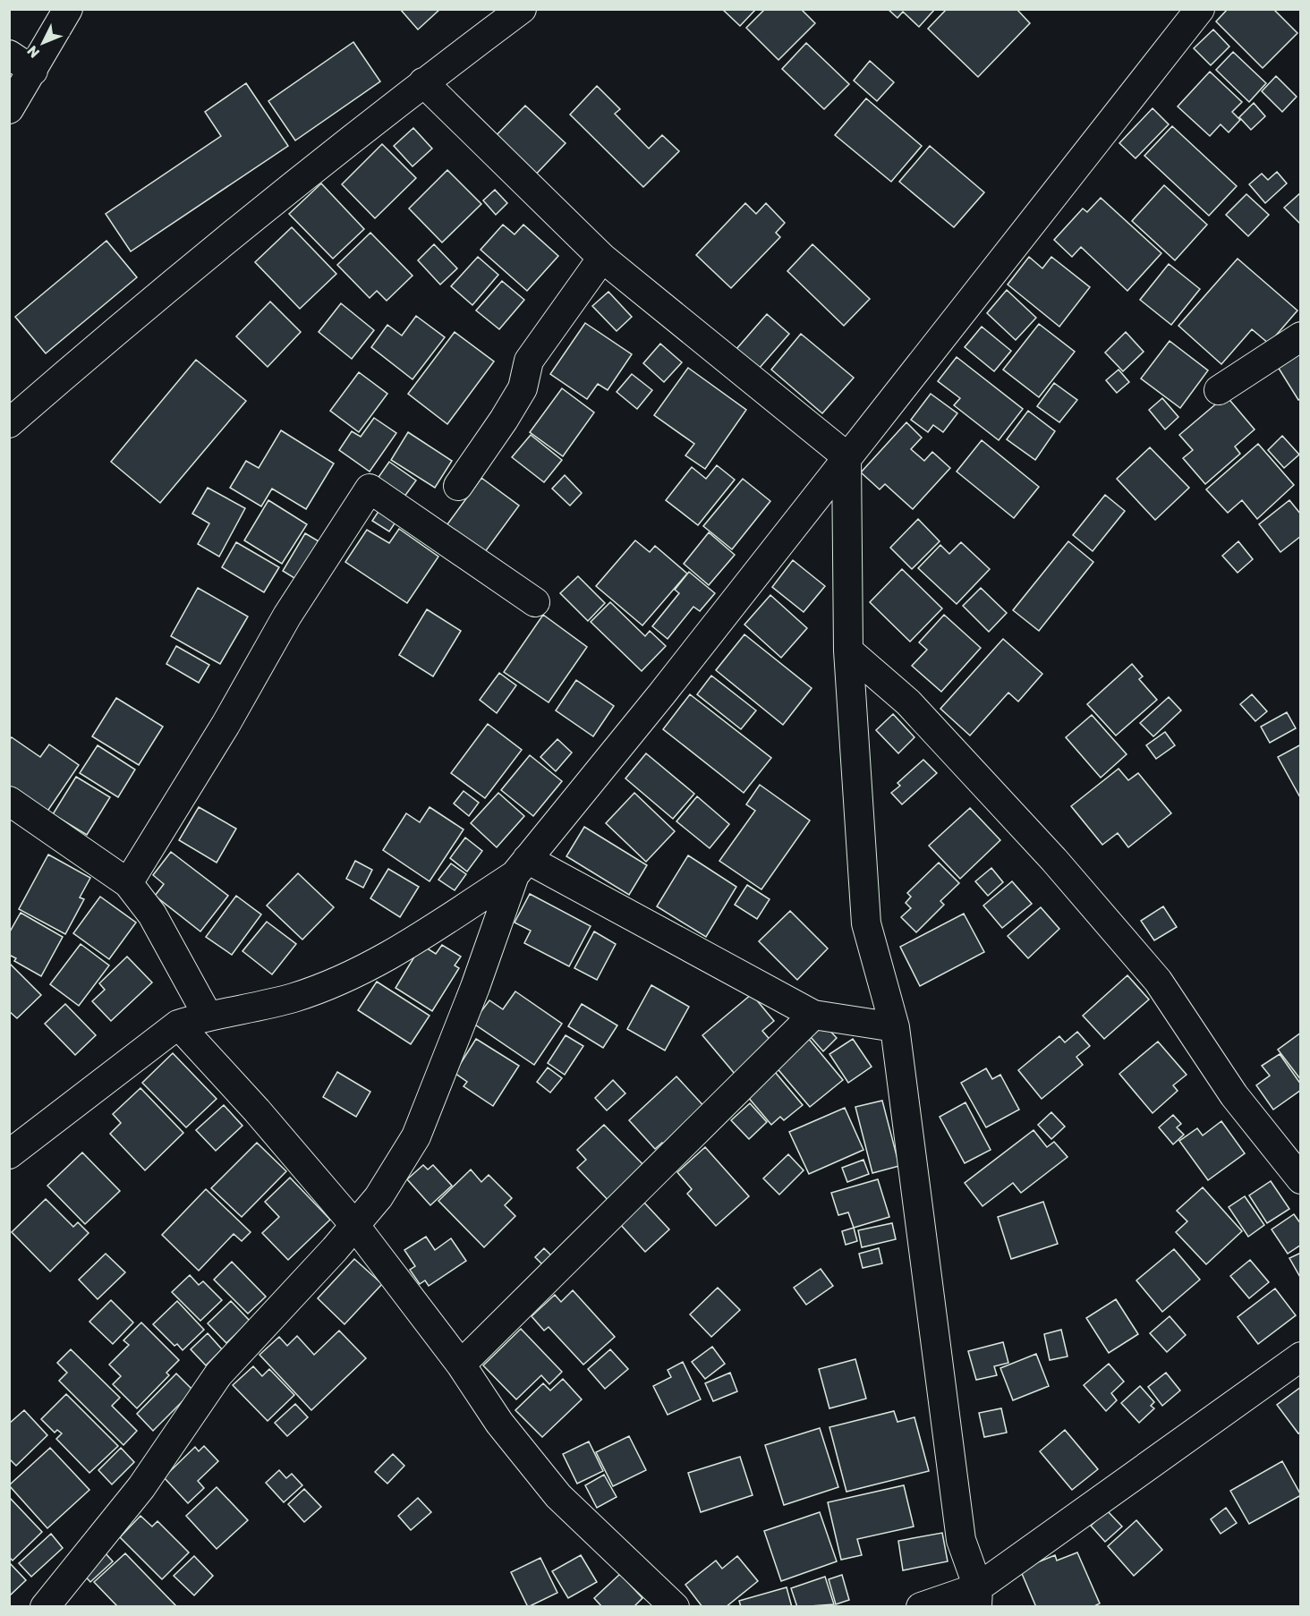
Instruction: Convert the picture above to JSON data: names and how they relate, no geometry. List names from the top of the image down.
{
  "north": "bottom left"
}
